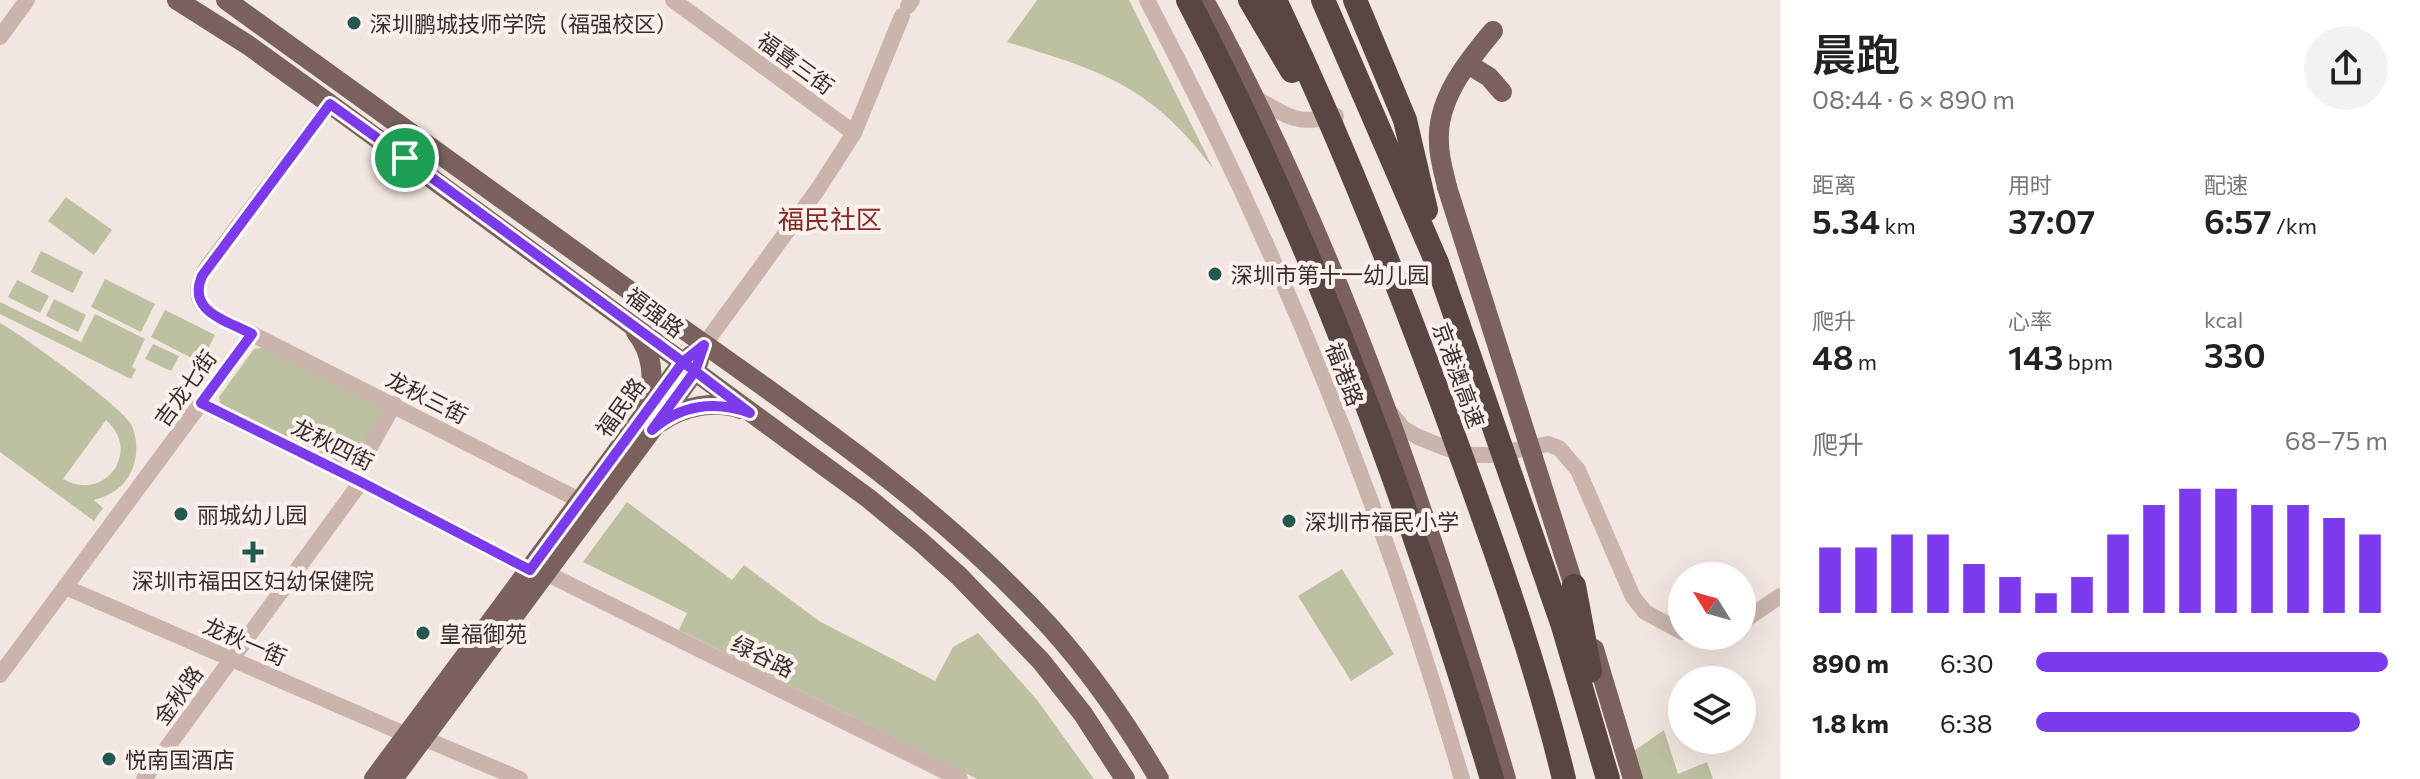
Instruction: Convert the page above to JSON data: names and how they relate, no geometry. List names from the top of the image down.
{
  "streets": {
    "highway": ["京港澳高速"],
    "main road": ["福强路", "福民路"],
    "street": [
      "福喜三街",
      "福港路",
      "吉龙七街",
      "龙秋三街",
      "龙秋四街",
      "龙秋一街",
      "绿谷路",
      "金秋路"
    ]
  },
  "crossings": [
    ["福强路", "福民路"],
    ["吉龙七街", "龙秋三街"],
    ["吉龙七街", "龙秋四街"],
    ["吉龙七街", "龙秋一街"],
    ["龙秋三街", "福民路"],
    ["龙秋三街", "金秋路"],
    ["福民路", "龙秋四街"],
    ["福民路", "龙秋一街"],
    ["福民路", "绿谷路"],
    ["龙秋四街", "绿谷路"],
    ["龙秋四街", "金秋路"],
    ["龙秋一街", "金秋路"]
  ],
  "districts": ["福民社区"],
  "places": {
    "other": [
      "深圳鹏城技师学院（福强校区）",
      "深圳市第十一幼儿园",
      "丽城幼儿园",
      "深圳市福民小学",
      "皇福御苑",
      "悦南国酒店"
    ],
    "health": ["深圳市福田区妇幼保健院"]
  },
  "north": "top left",
  "page": {
    "heading": ["晨跑", "08:44 · 6 × 890 m"],
    "stats": [
      ["距离", "5.34 km"],
      ["用时", "37:07"],
      ["配速", "6:57 /km"],
      ["爬升", "48 m"],
      ["心率", "143 bpm"],
      ["kcal", "330"]
    ],
    "chart": ["爬升", "68–75 m"],
    "list": [
      {
        "name": "890 m",
        "note": "6:30"
      },
      {
        "name": "1.8 km",
        "note": "6:38"
      }
    ]
  }
}
